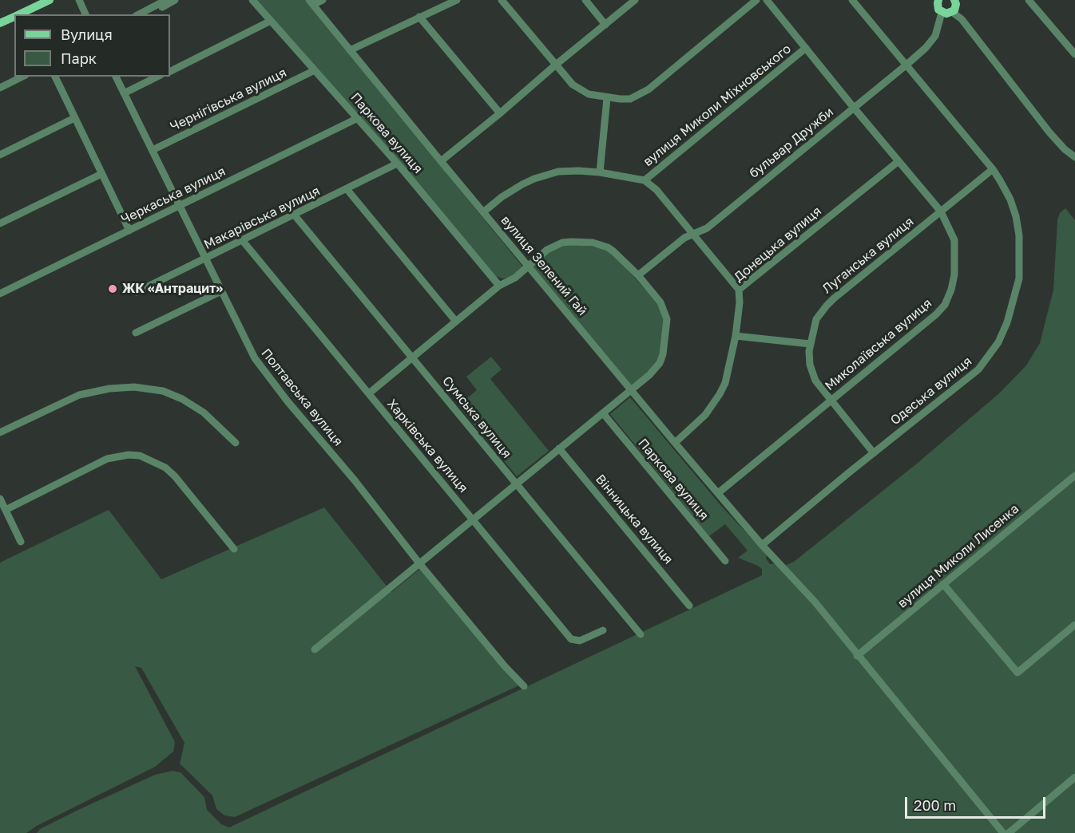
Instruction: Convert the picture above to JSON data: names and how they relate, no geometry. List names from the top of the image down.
{
  "streets": {
    "street": [
      "Чернігівська вулиця",
      "вулиця Миколи Міхновського",
      "Паркова вулиця",
      "бульвар Дружби",
      "Черкаська вулиця",
      "Макарівська вулиця",
      "Донецька вулиця",
      "Луганська вулиця",
      "вулиця Зелений Гай",
      "Миколаївська вулиця",
      "Одеська вулиця",
      "Полтавська вулиця",
      "Сумська вулиця",
      "Харківська вулиця",
      "Вінницька вулиця",
      "вулиця Миколи Лисенка"
    ]
  },
  "crossings": [
    ["Чернігівська вулиця", "Паркова вулиця"],
    ["Чернігівська вулиця", "Полтавська вулиця"],
    ["вулиця Миколи Міхновського", "вулиця Зелений Гай"],
    ["вулиця Миколи Міхновського", "Миколаївська вулиця"],
    ["Паркова вулиця", "Черкаська вулиця"],
    ["Паркова вулиця", "Макарівська вулиця"],
    ["бульвар Дружби", "Миколаївська вулиця"],
    ["бульвар Дружби", "Одеська вулиця"],
    ["Черкаська вулиця", "Полтавська вулиця"],
    ["Макарівська вулиця", "Полтавська вулиця"],
    ["Макарівська вулиця", "Сумська вулиця"],
    ["Макарівська вулиця", "Харківська вулиця"],
    ["Донецька вулиця", "вулиця Зелений Гай"],
    ["Донецька вулиця", "Миколаївська вулиця"],
    ["Луганська вулиця", "Миколаївська вулиця"],
    ["Луганська вулиця", "Одеська вулиця"],
    ["вулиця Зелений Гай", "Миколаївська вулиця"],
    ["вулиця Зелений Гай", "Одеська вулиця"],
    ["вулиця Зелений Гай", "вулиця Миколи Лисенка"]
  ],
  "places": ["ЖК «Антрацит»"],
  "legend": ["Вулиця", "Парк"],
  "scale_bar": "200 m"
}
